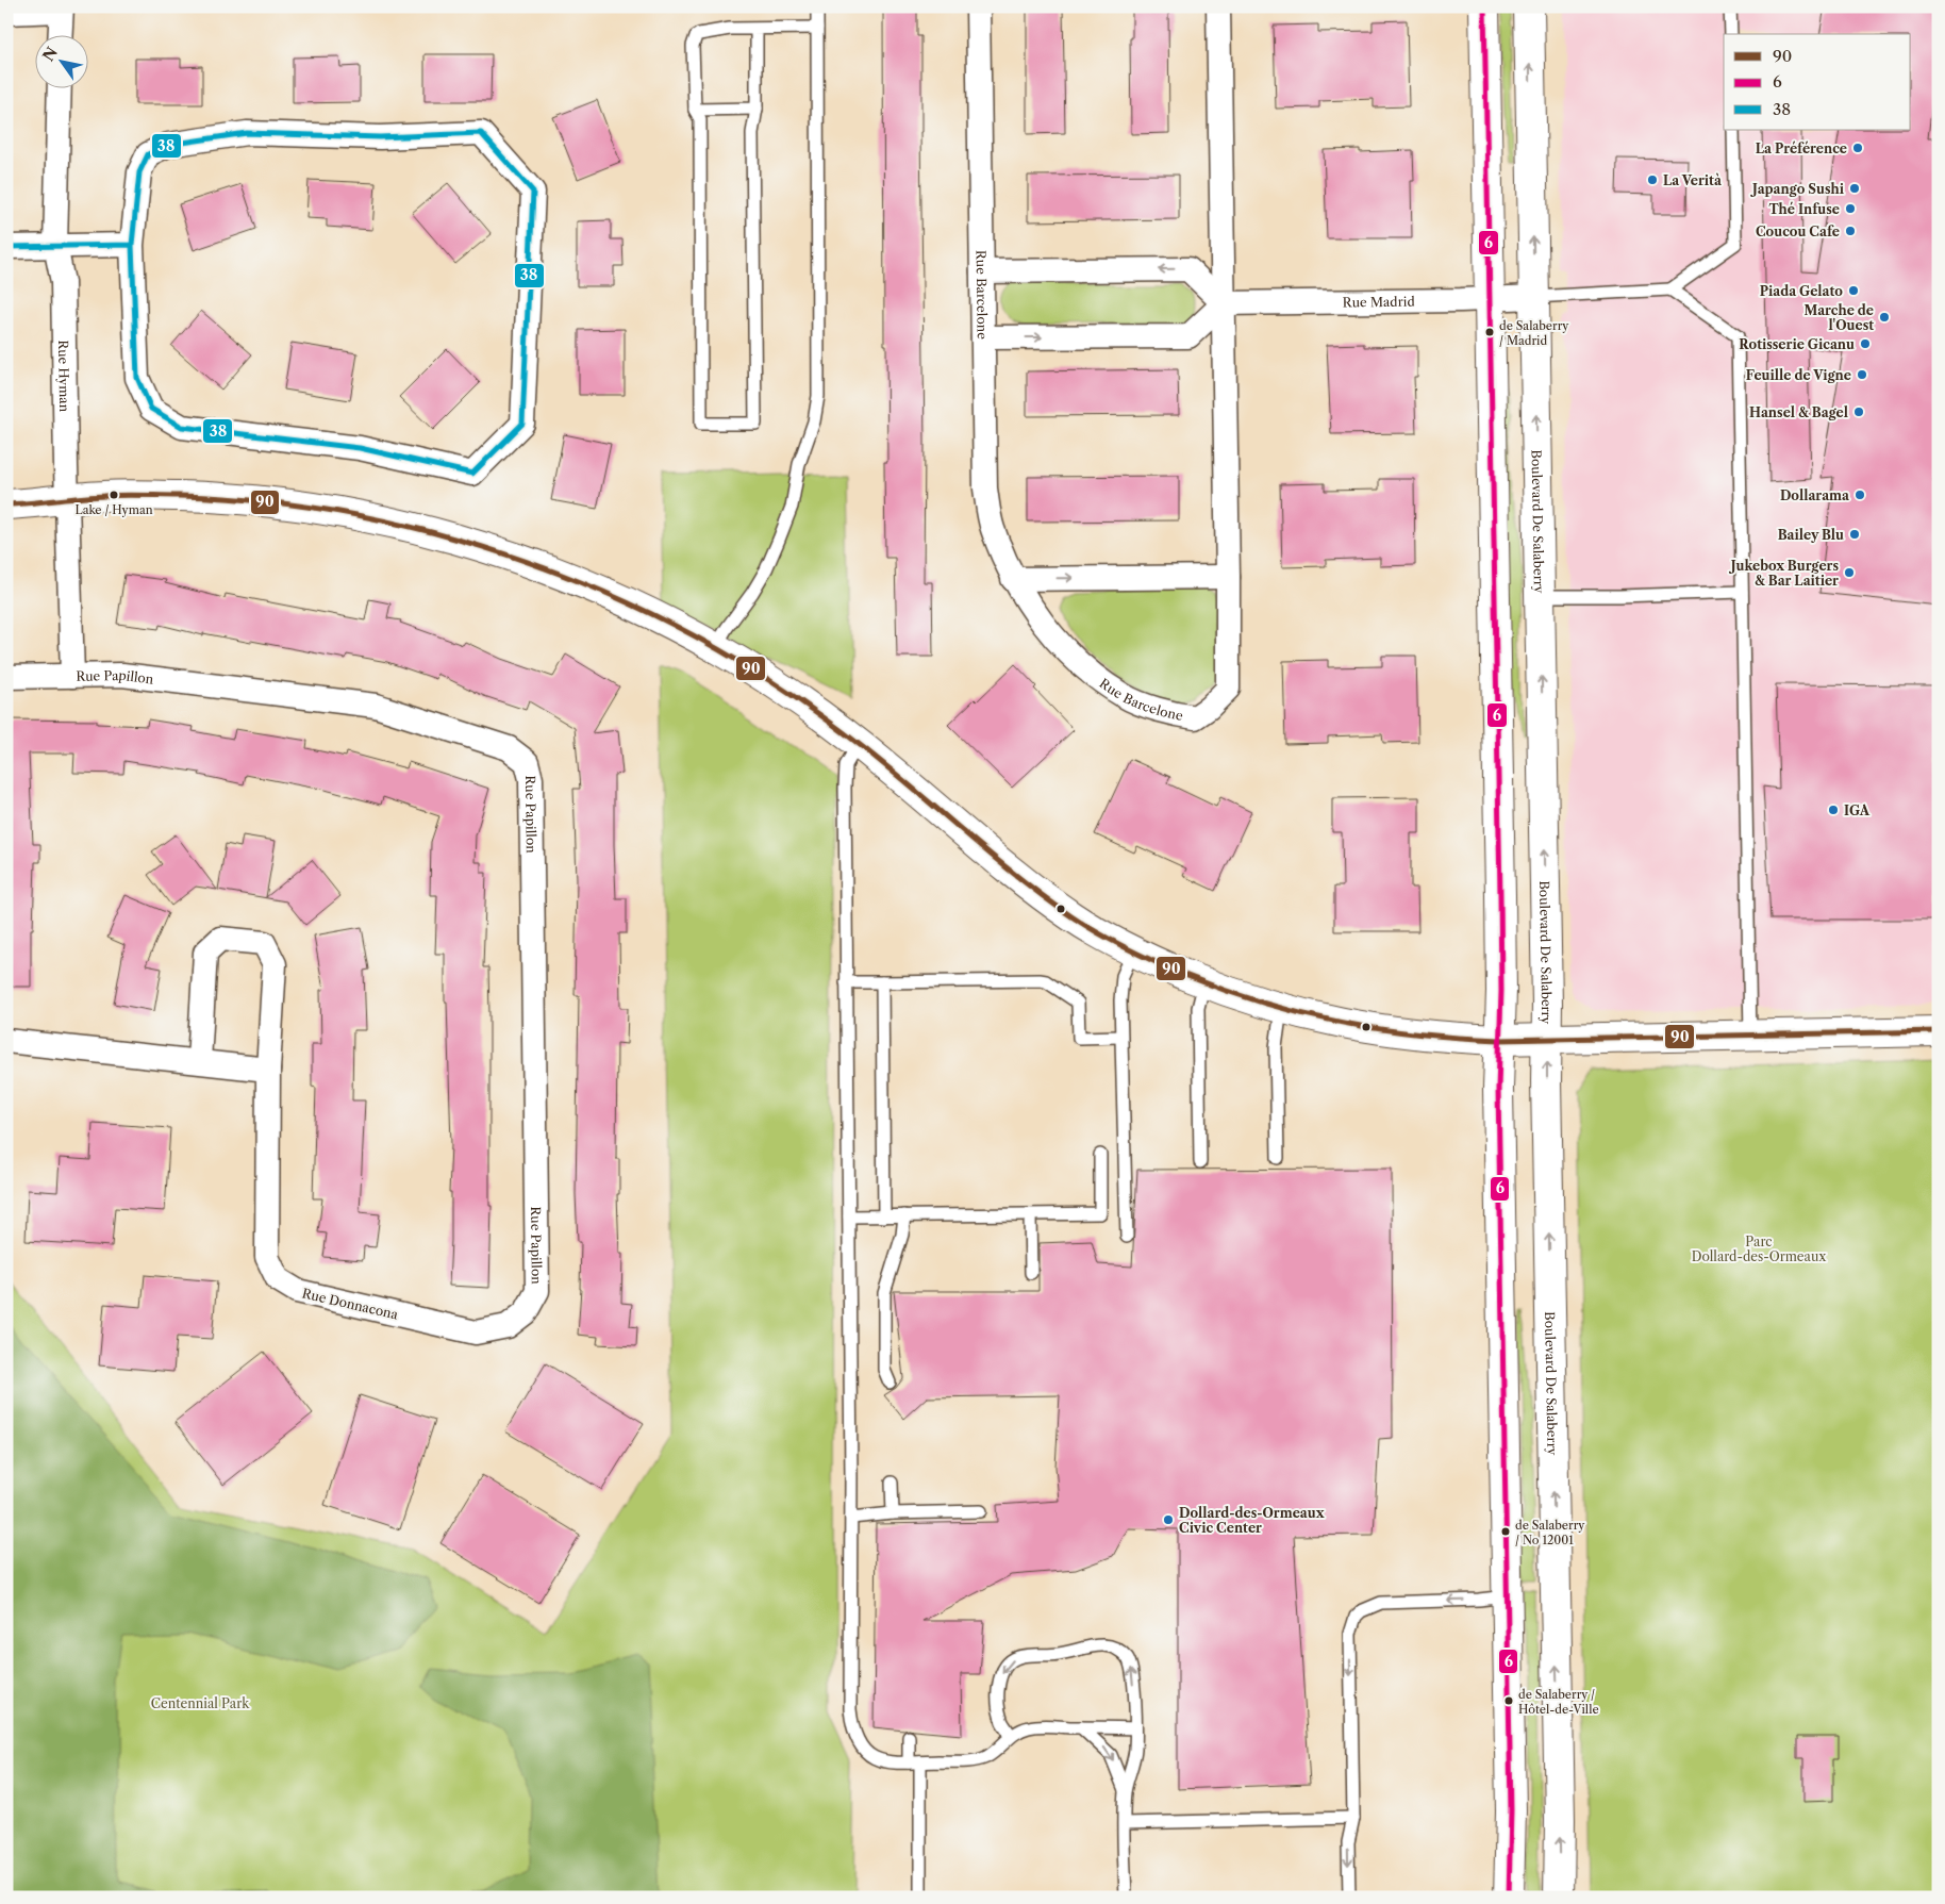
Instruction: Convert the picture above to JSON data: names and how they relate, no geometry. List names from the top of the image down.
{
  "streets": {
    "street": [
      "Rue Barcelone",
      "Rue Madrid",
      "Rue Hyman",
      "Boulevard De Salaberry",
      "Rue Papillon",
      "Rue Donnacona"
    ]
  },
  "crossings": [
    ["Rue Barcelone", "Rue Madrid"],
    ["Rue Madrid", "Boulevard De Salaberry"],
    ["Rue Hyman", "Rue Papillon"],
    ["Rue Papillon", "Rue Donnacona"]
  ],
  "parks": ["Parc Dollard-des-Ormeaux", "Centennial Park"],
  "places": [
    "La Préférence",
    "La Verità",
    "Japango Sushi",
    "Thé Infuse",
    "Coucou Cafe",
    "Piada Gelato",
    "Marche de l'Ouest",
    "de Salaberry / Madrid",
    "Rotisserie Gicanu",
    "Feuille de Vigne",
    "Hansel & Bagel",
    "Lake / Hyman",
    "Dollarama",
    "Bailey Blu",
    "Jukebox Burgers & Bar Laitier",
    "IGA",
    "Dollard-des-Ormeaux Civic Center",
    "de Salaberry / No 12001",
    "de Salaberry / Hôtel-de-Ville"
  ],
  "lines": ["transit line 6", "transit line 38", "transit line 90"],
  "legend": ["90", "6", "38"],
  "north": "top left"
}
